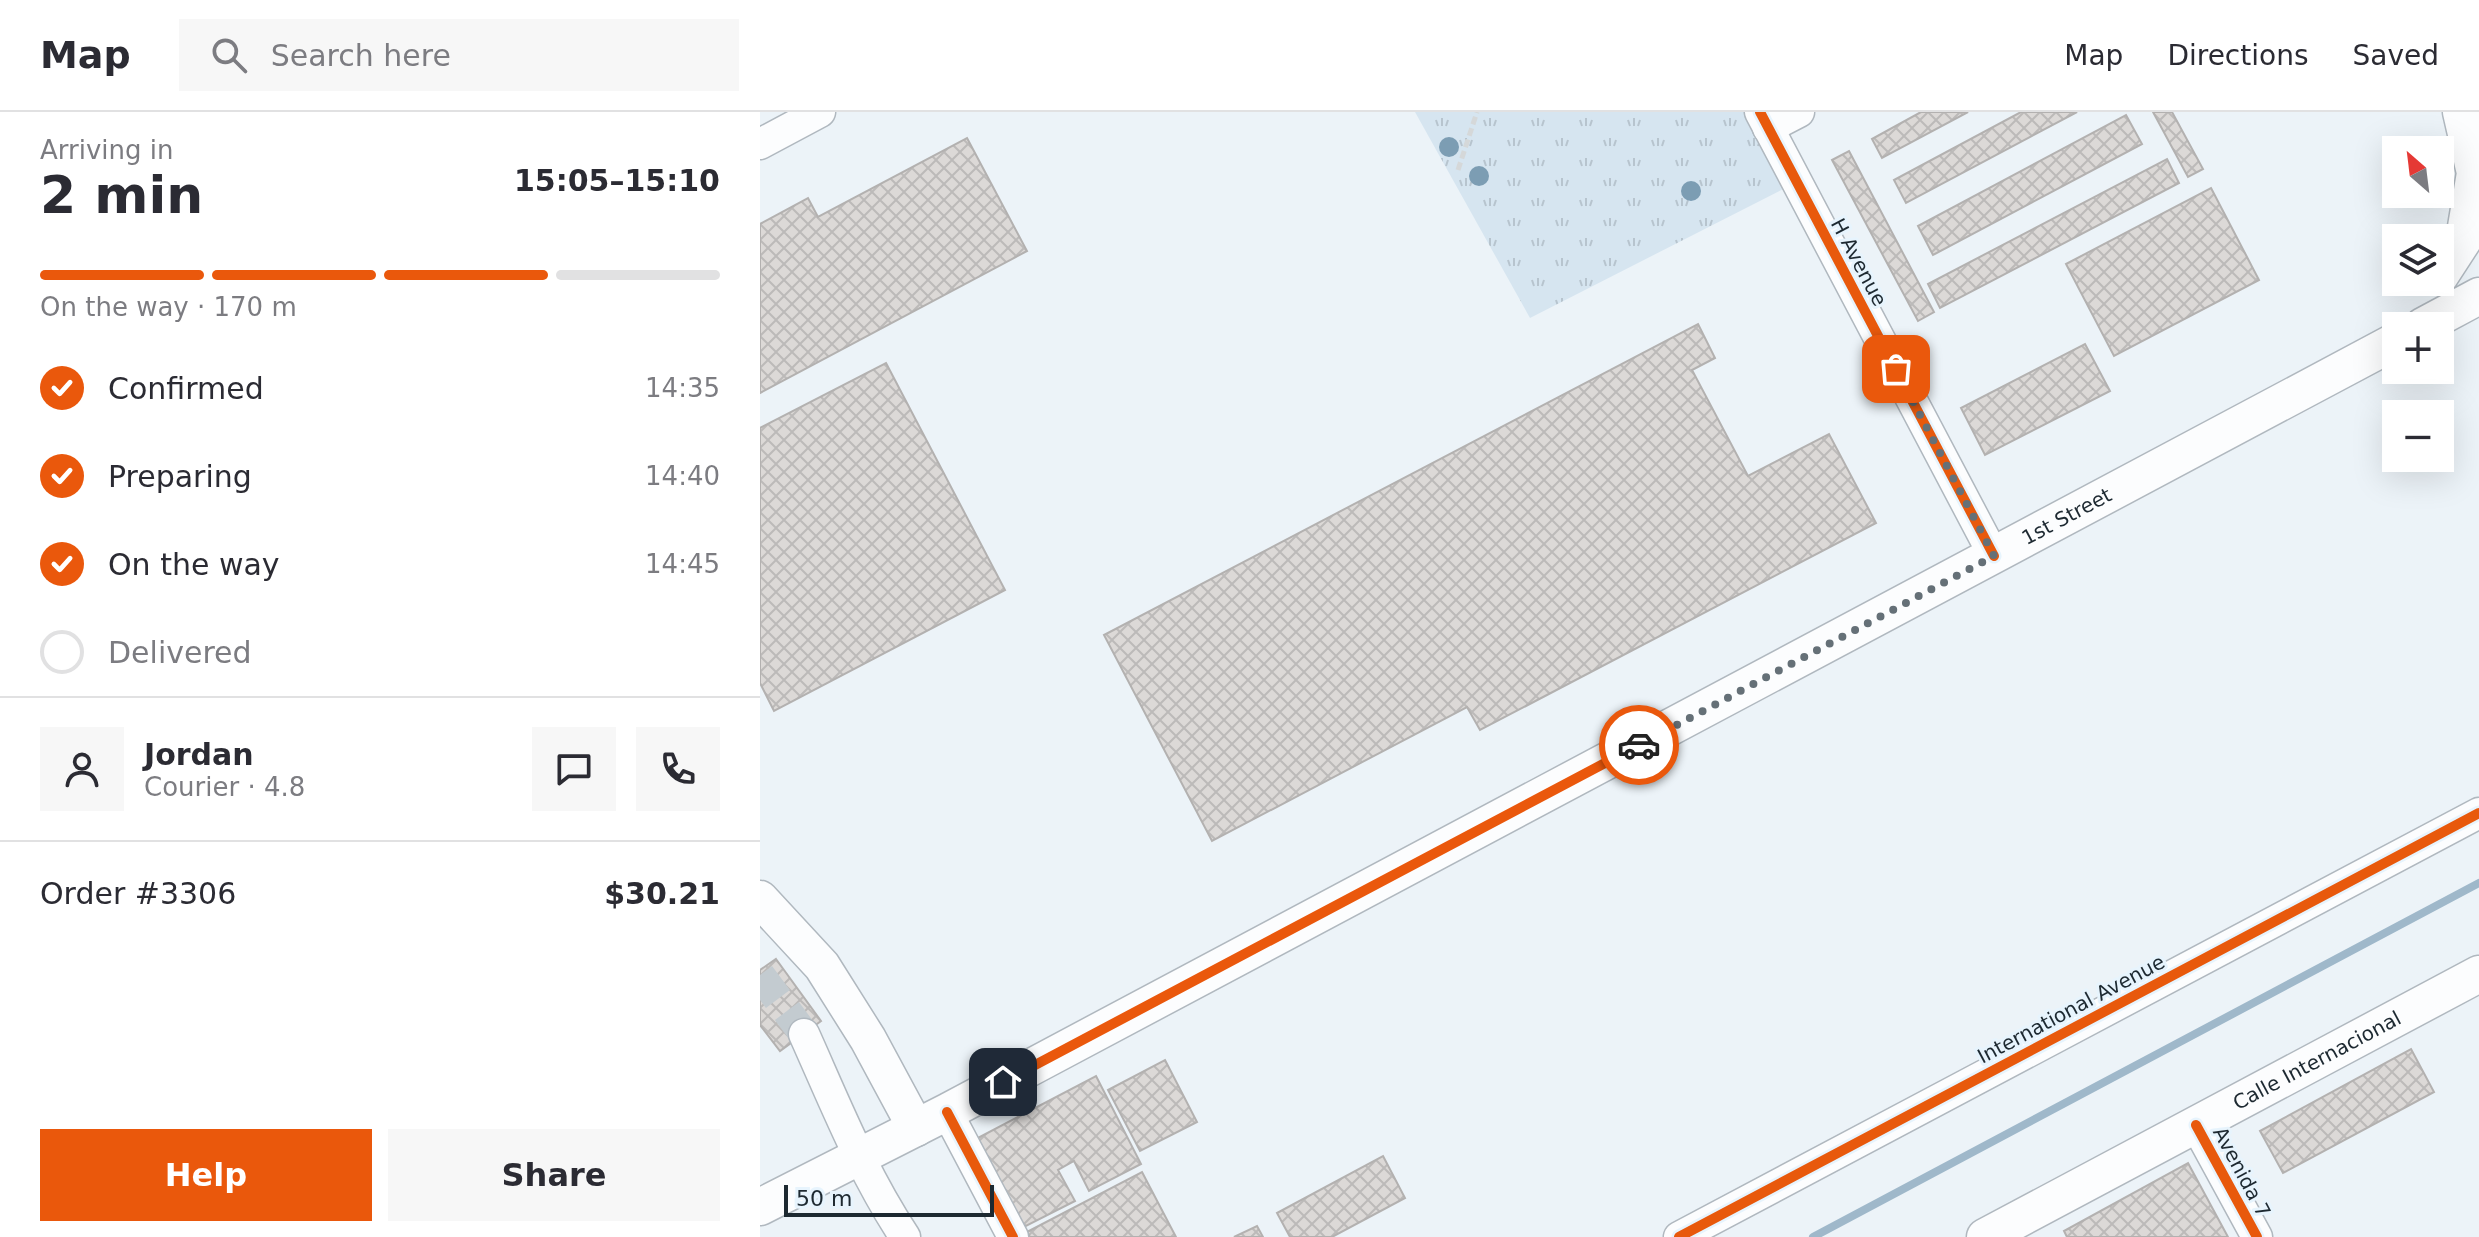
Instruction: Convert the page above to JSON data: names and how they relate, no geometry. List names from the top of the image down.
{
  "streets": {
    "main road": ["1st Street", "Calle Internacional"],
    "street": ["H Avenue", "International Avenue", "Avenida 7"]
  },
  "crossings": [
    ["H Avenue", "1st Street"],
    ["Calle Internacional", "Avenida 7"]
  ],
  "scale_bar": "50 m",
  "north": "top left",
  "page": {
    "header": "Map",
    "search": "Search here",
    "nav": ["Map", "Directions", "Saved"],
    "heading": ["2 min", "Arriving in", "15:05–15:10"],
    "panel": [
      "Jordan",
      "Courier · 4.8",
      "Order #3306",
      "$30.21"
    ],
    "map_buttons": ["+", "−"],
    "bar": "On the way · 170 m",
    "list": [
      ["Confirmed", "14:35"],
      ["Preparing", "14:40"],
      ["On the way", "14:45"],
      "Delivered"
    ],
    "buttons": ["Help", "Share"],
    "scale": "50 m"
  }
}
